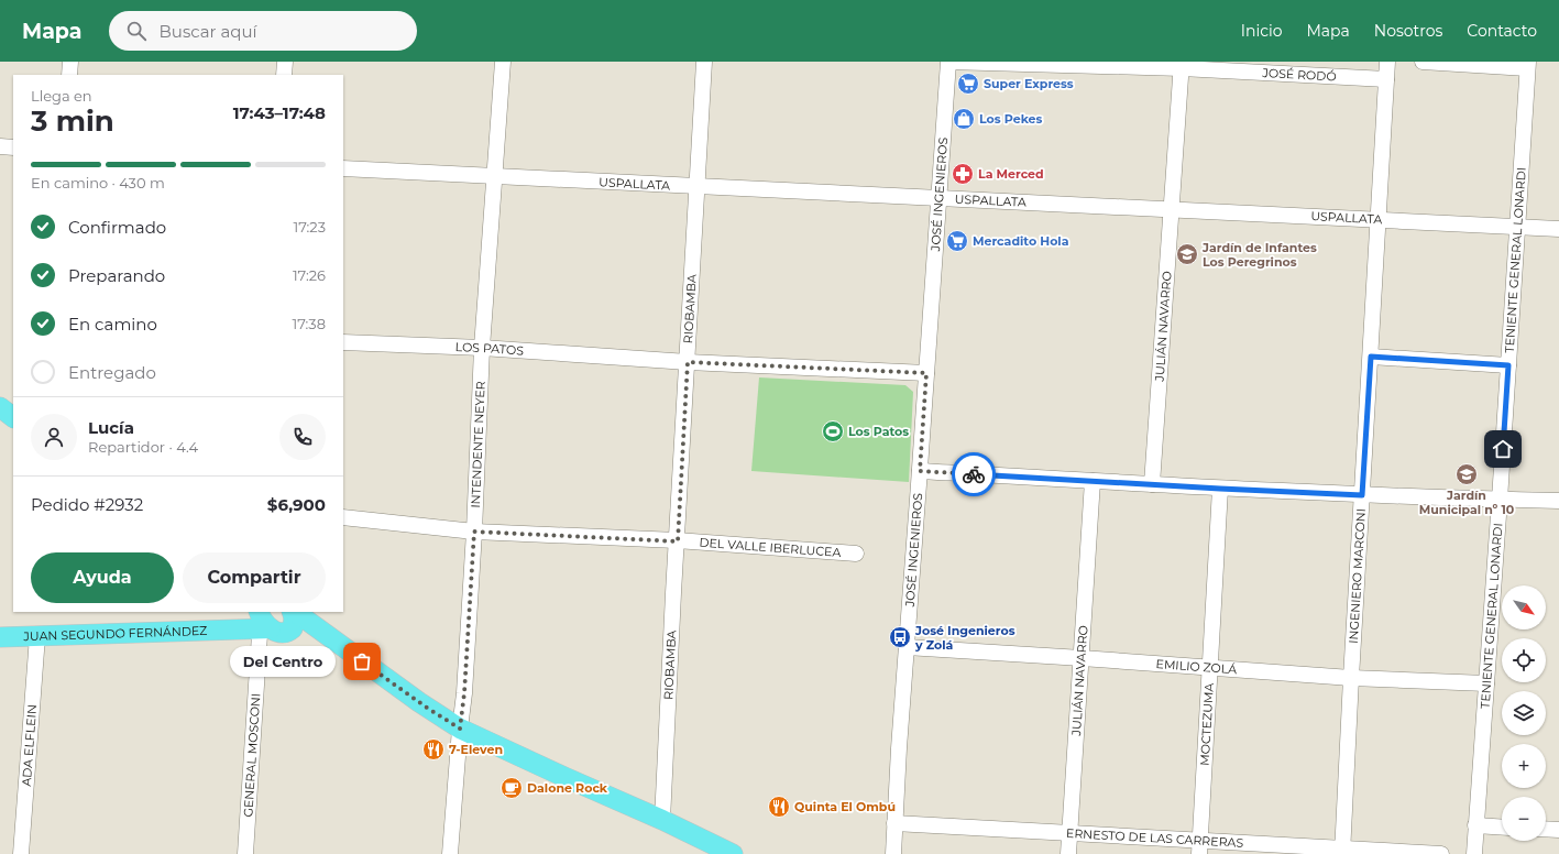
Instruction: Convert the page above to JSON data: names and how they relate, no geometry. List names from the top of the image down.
{
  "streets": {
    "main road": ["JUAN SEGUNDO FERNÁNDEZ"],
    "street": [
      "JOSÉ RODÓ",
      "USPALLATA",
      "JOSÉ INGENIEROS",
      "TENIENTE GENERAL LONARDI",
      "RIOBAMBA",
      "JULIÁN NAVARRO",
      "LOS PATOS",
      "INTENDENTE NEYER",
      "DEL VALLE IBERLUCEA",
      "INGENIERO MARCONI",
      "EMILIO ZOLÁ",
      "MOCTEZUMA",
      "ADA ELFLEIN",
      "GENERAL MOSCONI",
      "ERNESTO DE LAS CARRERAS"
    ]
  },
  "crossings": [
    ["JOSÉ RODÓ", "JOSÉ INGENIEROS"],
    ["JOSÉ RODÓ", "JULIÁN NAVARRO"],
    ["JOSÉ RODÓ", "INGENIERO MARCONI"],
    ["USPALLATA", "JOSÉ INGENIEROS"],
    ["USPALLATA", "TENIENTE GENERAL LONARDI"],
    ["USPALLATA", "RIOBAMBA"],
    ["USPALLATA", "JULIÁN NAVARRO"],
    ["USPALLATA", "INTENDENTE NEYER"],
    ["USPALLATA", "INGENIERO MARCONI"],
    ["JOSÉ INGENIEROS", "LOS PATOS"],
    ["JOSÉ INGENIEROS", "EMILIO ZOLÁ"],
    ["JOSÉ INGENIEROS", "ERNESTO DE LAS CARRERAS"],
    ["TENIENTE GENERAL LONARDI", "EMILIO ZOLÁ"],
    ["RIOBAMBA", "LOS PATOS"],
    ["RIOBAMBA", "DEL VALLE IBERLUCEA"],
    ["JULIÁN NAVARRO", "EMILIO ZOLÁ"],
    ["JULIÁN NAVARRO", "ERNESTO DE LAS CARRERAS"],
    ["LOS PATOS", "INTENDENTE NEYER"],
    ["INTENDENTE NEYER", "DEL VALLE IBERLUCEA"],
    ["INGENIERO MARCONI", "EMILIO ZOLÁ"],
    ["INGENIERO MARCONI", "ERNESTO DE LAS CARRERAS"],
    ["JUAN SEGUNDO FERNÁNDEZ", "ADA ELFLEIN"],
    ["JUAN SEGUNDO FERNÁNDEZ", "GENERAL MOSCONI"],
    ["EMILIO ZOLÁ", "MOCTEZUMA"],
    ["MOCTEZUMA", "ERNESTO DE LAS CARRERAS"]
  ],
  "places": {
    "supermarket": ["Super Express", "Mercadito Hola"],
    "shop": ["Los Pekes"],
    "pharmacy": ["La Merced"],
    "school or university": ["Jardín de Infantes Los Peregrinos", "Jardín Municipal nº 10"],
    "sports": ["Los Patos"],
    "bus stop": ["José Ingenieros y Zolá"],
    "other": ["Del Centro"],
    "restaurant": ["7-Eleven", "Quinta El Ombú"],
    "cafe": ["Dalone Rock"]
  },
  "north": "bottom right",
  "page": {
    "header": "Mapa",
    "search": "Buscar aquí",
    "nav": [
      "Inicio",
      "Mapa",
      "Nosotros",
      "Contacto"
    ],
    "heading": ["3 min", "Llega en", "17:43–17:48"],
    "panel": [
      "Lucía",
      "Repartidor · 4.4",
      "Pedido #2932",
      "$6,900"
    ],
    "bar": "En camino · 430 m",
    "list": [
      ["Confirmado", "17:23"],
      ["Preparando", "17:26"],
      ["En camino", "17:38"],
      "Entregado"
    ],
    "buttons": ["Ayuda", "Compartir"],
    "map_buttons": ["+", "−"],
    "bubble": "Del Centro"
  }
}
